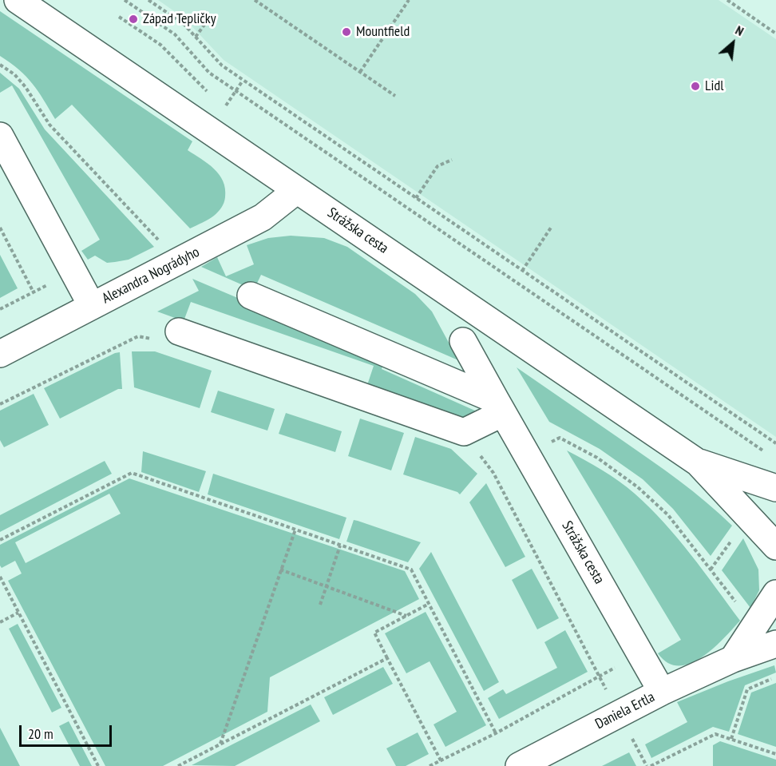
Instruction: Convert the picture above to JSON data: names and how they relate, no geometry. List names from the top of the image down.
{
  "streets": {
    "street": ["Strážska cesta", "Alexandra Nográdyho", "Daniela Ertla"]
  },
  "crossings": [
    ["Strážska cesta", "Alexandra Nográdyho"],
    ["Strážska cesta", "Daniela Ertla"]
  ],
  "places": ["Západ Tepličky", "Mountfield", "Lidl"],
  "scale_bar": "20 m",
  "north": "top right"
}
